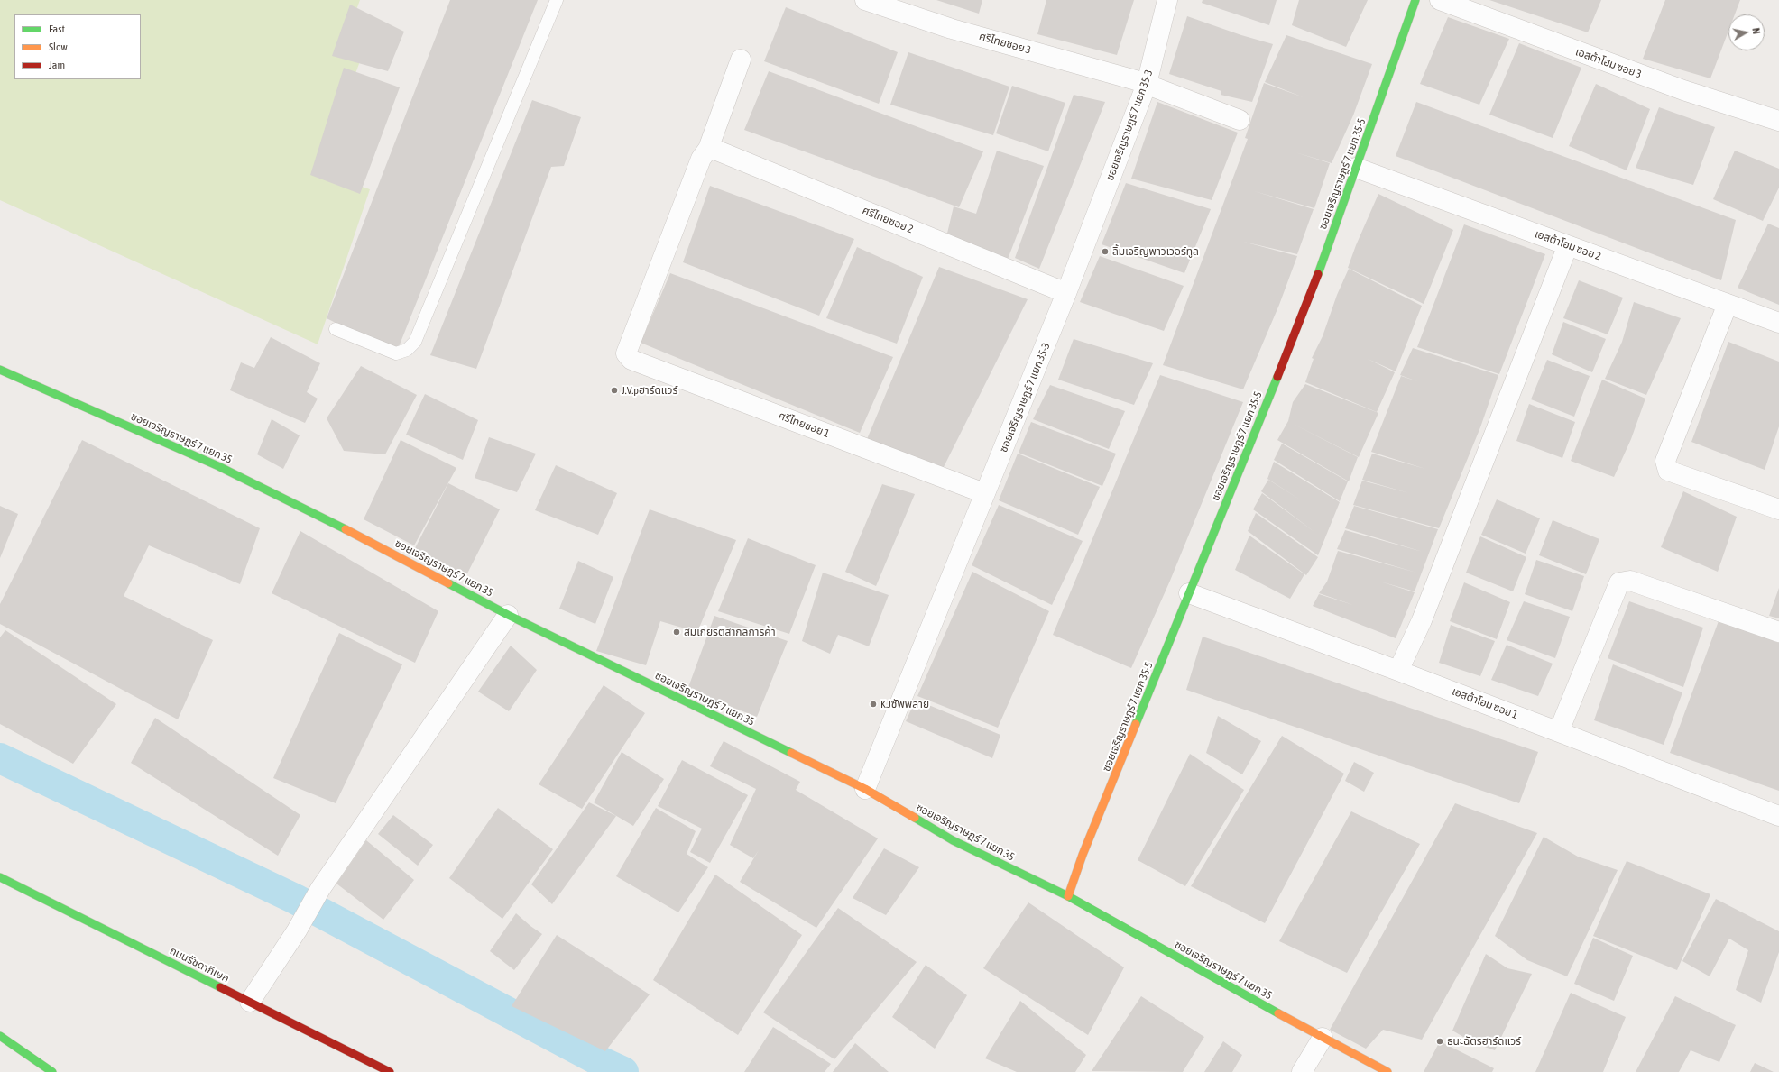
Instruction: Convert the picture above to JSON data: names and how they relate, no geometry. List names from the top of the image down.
{
  "streets": {
    "main road": ["ซอยเจริญราษฎร์ 7 แยก 35-5", "ซอยเจริญราษฎร์ 7 แยก 35", "ถนนรัชดาภิเษก"],
    "street": [
      "ศรีไทยซอย 3",
      "เอสต้าโฮม ซอย 3",
      "ซอยเจริญราษฎร์ 7 แยก 35-3",
      "ศรีไทยซอย 2",
      "เอสต้าโฮม ซอย 2",
      "ศรีไทยซอย 1",
      "เอสต้าโฮม ซอย 1"
    ]
  },
  "crossings": [
    ["ศรีไทยซอย 3", "ซอยเจริญราษฎร์ 7 แยก 35-3"],
    ["ซอยเจริญราษฎร์ 7 แยก 35-3", "ศรีไทยซอย 2"],
    ["ซอยเจริญราษฎร์ 7 แยก 35-3", "ศรีไทยซอย 1"],
    ["ซอยเจริญราษฎร์ 7 แยก 35-3", "ซอยเจริญราษฎร์ 7 แยก 35"],
    ["ซอยเจริญราษฎร์ 7 แยก 35-5", "เอสต้าโฮม ซอย 2"],
    ["ซอยเจริญราษฎร์ 7 แยก 35-5", "ซอยเจริญราษฎร์ 7 แยก 35"],
    ["ซอยเจริญราษฎร์ 7 แยก 35-5", "เอสต้าโฮม ซอย 1"],
    ["ศรีไทยซอย 2", "ศรีไทยซอย 1"]
  ],
  "places": [
    "ลิ้มเจริญพาวเวอร์ทูล",
    "J.V.pฮาร์ดแวร์",
    "สมเกียรติสากลการค้า",
    "K.Jซัพพลาย",
    "ธนะฉัตรฮาร์ดแวร์"
  ],
  "legend": ["Fast", "Slow", "Jam"],
  "north": "right"
}
